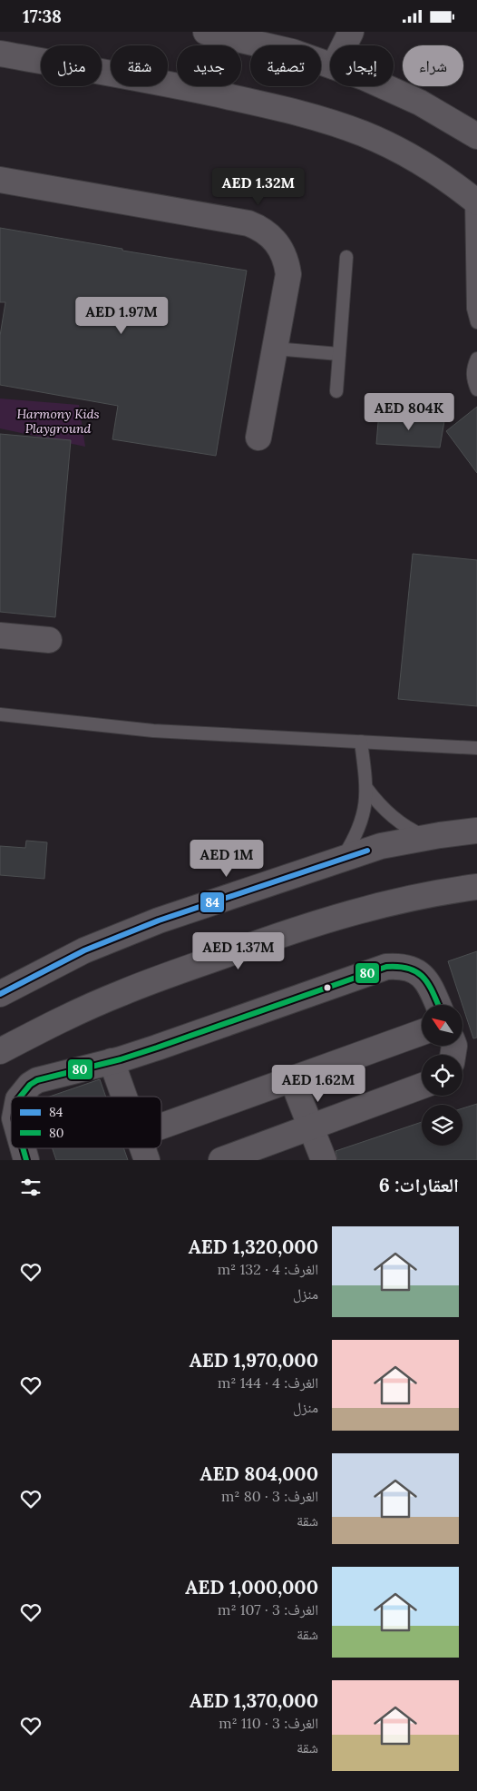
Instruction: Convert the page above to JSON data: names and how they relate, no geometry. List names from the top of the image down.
{
  "parks": ["Harmony Kids Playground"],
  "lines": ["transit line 84", "transit line 80"],
  "legend": ["84", "80"],
  "north": "top left",
  "page": {
    "status": "17:38",
    "chip": [
      "شراء",
      "إيجار",
      "تصفية",
      "جديد",
      "شقة",
      "منزل"
    ],
    "price": [
      "AED 1.32M",
      "AED 1.97M",
      "AED 804K",
      "AED 1M",
      "AED 1.37M",
      "AED 1.62M"
    ],
    "heading": "العقارات: 6",
    "list": [
      {
        "name": "AED 1,320,000",
        "note": "الغرف: 4 · 132 m² · منزل"
      },
      {
        "name": "AED 1,970,000",
        "note": "الغرف: 4 · 144 m² · منزل"
      },
      {
        "name": "AED 804,000",
        "note": "الغرف: 3 · 80 m² · شقة"
      },
      {
        "name": "AED 1,000,000",
        "note": "الغرف: 3 · 107 m² · شقة"
      },
      {
        "name": "AED 1,370,000",
        "note": "الغرف: 3 · 110 m² · شقة"
      }
    ]
  }
}
